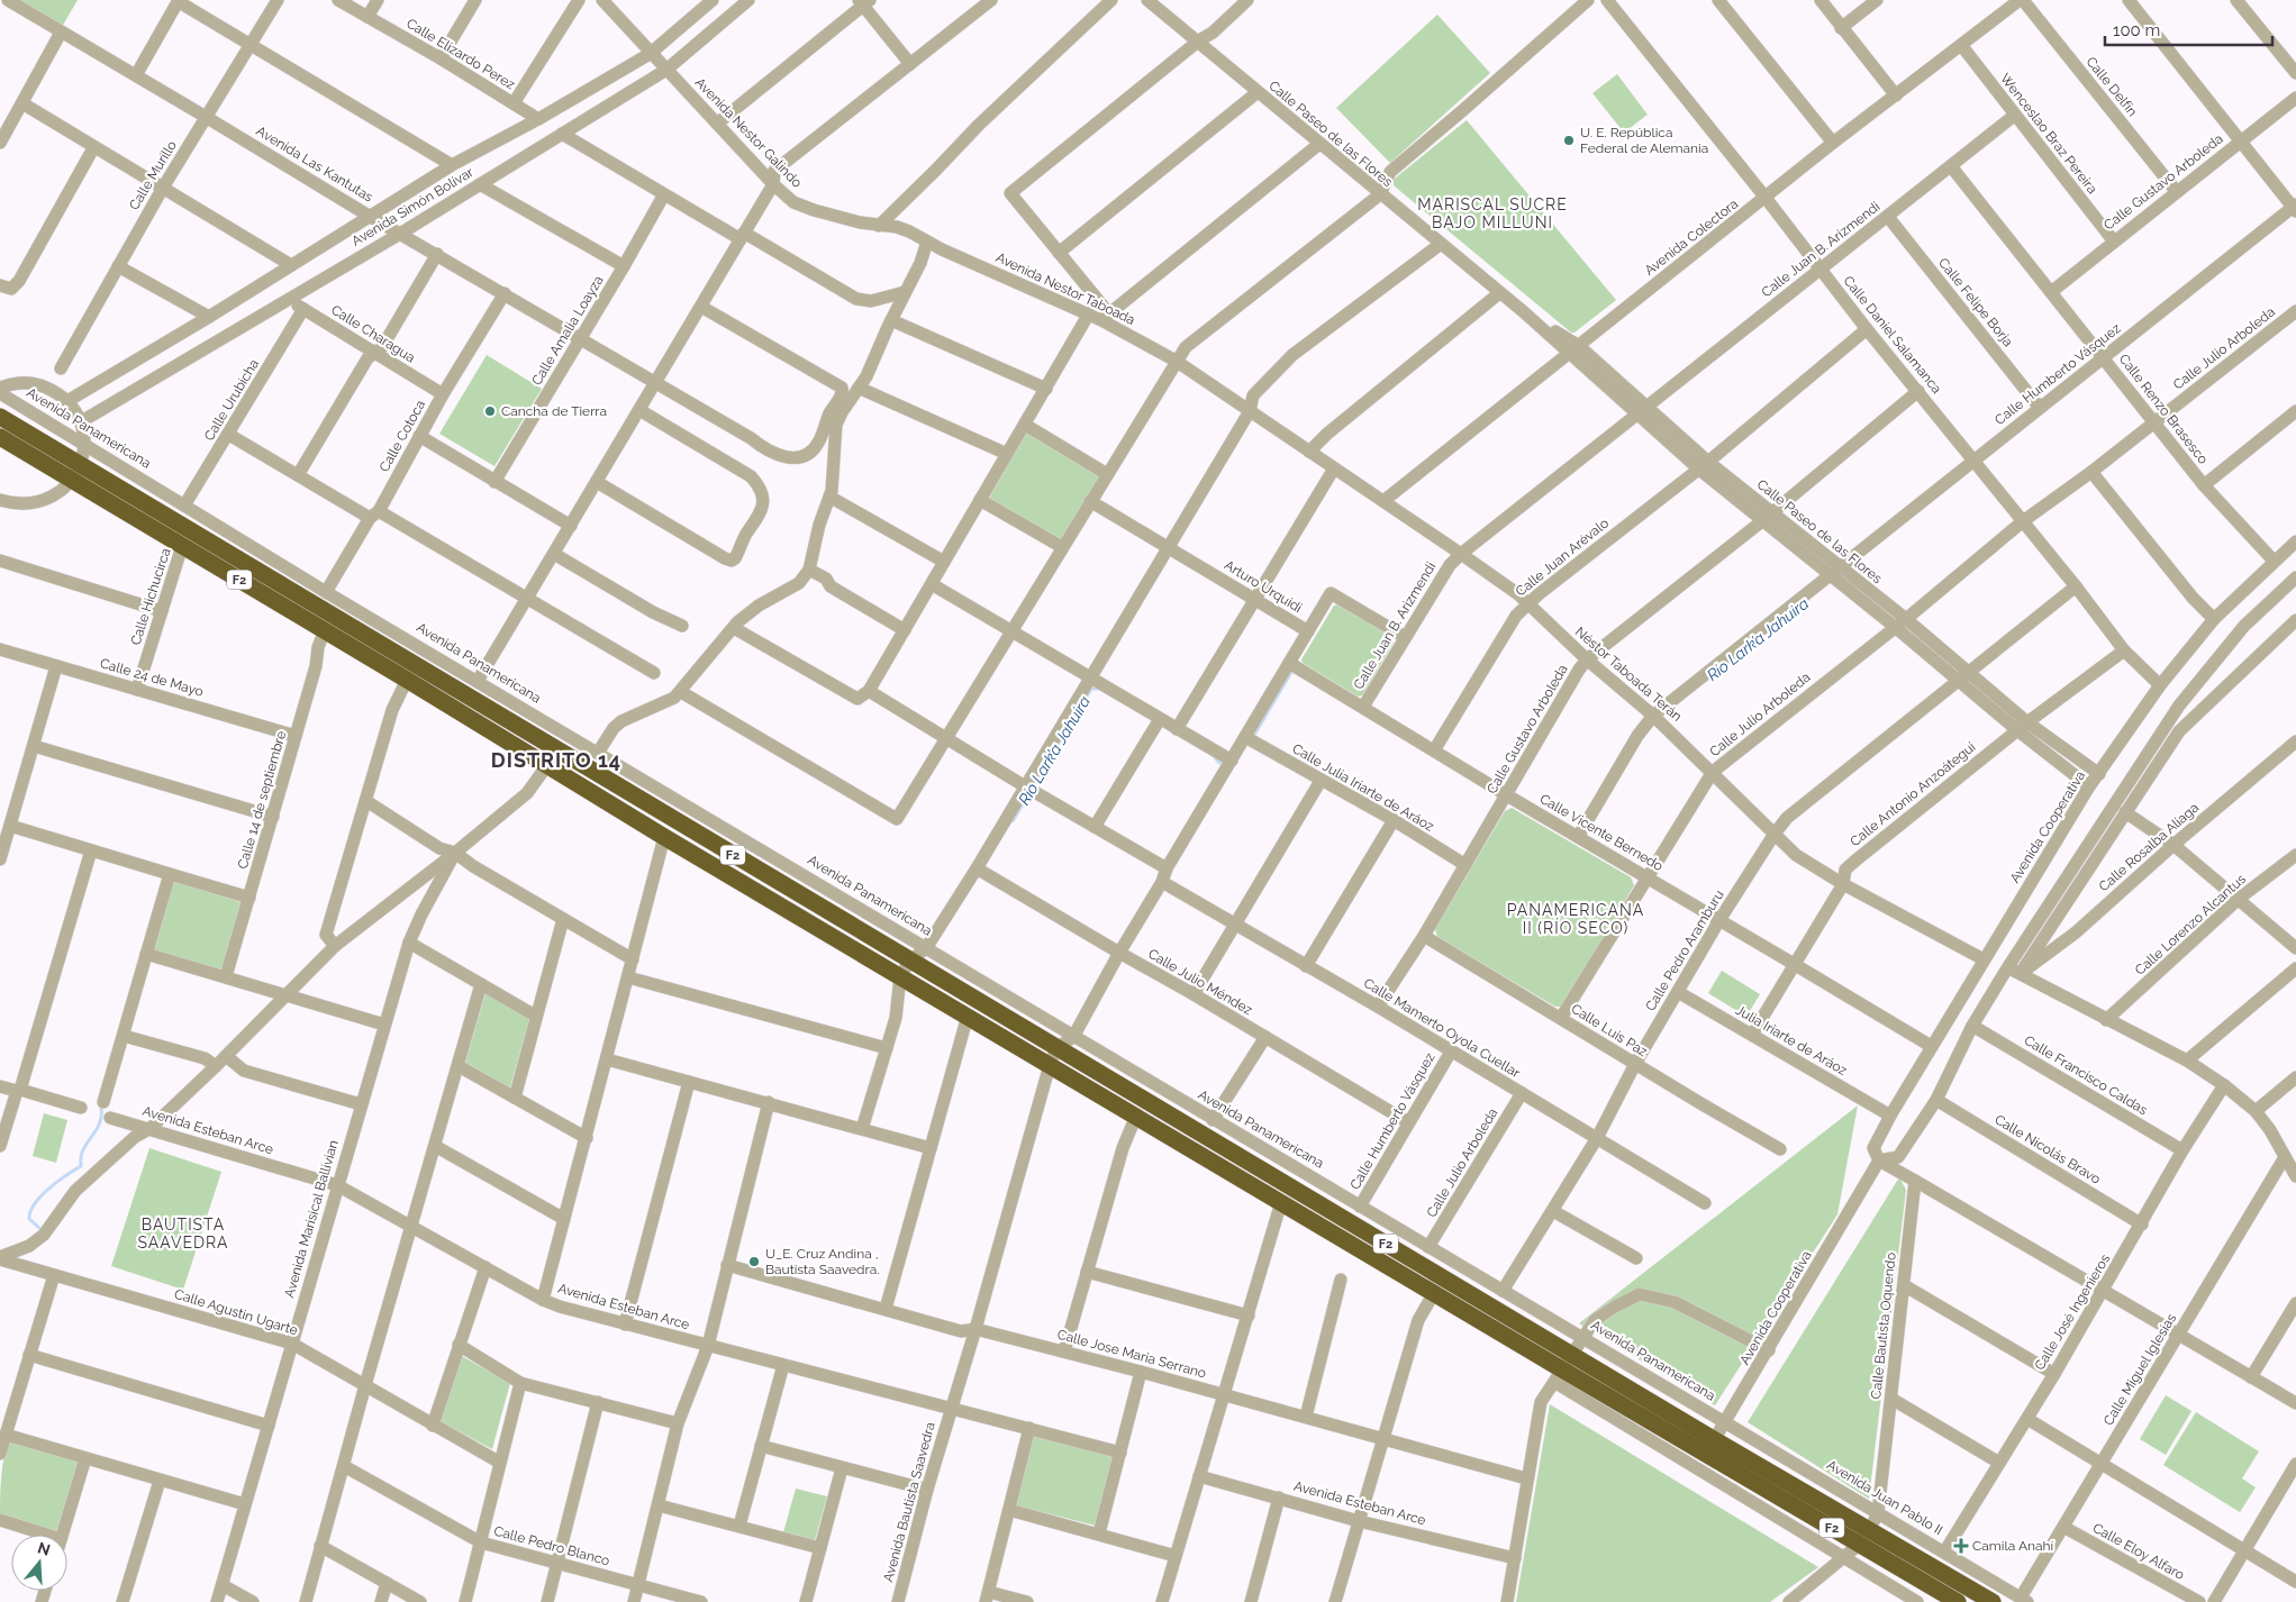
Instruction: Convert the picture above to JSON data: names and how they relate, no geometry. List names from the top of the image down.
{
  "streets": {
    "highway": ["F2"],
    "street": [
      "Calle Elizardo Perez",
      "Calle Delfín",
      "Avenida Nestor Galindo",
      "Calle Paseo de las Flores",
      "Wenceslao Braz Pereira",
      "Avenida Las Kantutas",
      "Calle Murillo",
      "Calle Gustavo Arboleda",
      "Avenida Simón Bolívar",
      "Avenida Colectora",
      "Calle Juan B. Arizmendi",
      "Avenida Nestor Taboada",
      "Calle Felipe Borja",
      "Calle Amalia Loayza",
      "Calle Charagua",
      "Calle Daniel Salamanca",
      "Calle Julio Arboleda",
      "Calle Humberto Vásquez",
      "Calle Urubicha",
      "Calle Renzo Brasesco",
      "Avenida Panamericana",
      "Calle Cotoca",
      "Calle Juan Arévalo",
      "Arturo Urquidi",
      "Calle Hichucirca",
      "Néstor Taboada Terán",
      "Calle 24 de Mayo",
      "Calle Julia Iriarte de Aráoz",
      "Calle Antonio Anzoátegui",
      "Calle 14 de septiembre",
      "Avenida Cooperativa",
      "Calle Vicente Bernedo",
      "Calle Rosalba Aliaga",
      "Calle Lorenzo Alcantus",
      "Calle Pedro Aramburu",
      "Calle Julio Méndez",
      "Calle Mamerto Oyola Cuellar",
      "Calle Luis Paz",
      "Julia Iriarte de Aráoz",
      "Calle Francisco Caldas",
      "Avenida Esteban Arce",
      "Calle Nicolás Bravo",
      "Avenida Marisical Ballivian",
      "Calle Agustin Ugarte",
      "Calle José Ingenieros",
      "Calle Bautista Oquendo",
      "Calle Jose Maria Serrano",
      "Calle Miguel Iglesias",
      "Avenida Juan Pablo II",
      "Avenida Bautista Saavedra",
      "Calle Pedro Blanco",
      "Calle Eloy Alfaro"
    ]
  },
  "crossings": [
    ["Calle Elizardo Perez", "Avenida Simón Bolívar"],
    ["Calle Delfín", "Calle Gustavo Arboleda"],
    ["Calle Delfín", "Avenida Colectora"],
    ["Avenida Nestor Galindo", "Avenida Simón Bolívar"],
    ["Avenida Nestor Galindo", "Avenida Nestor Taboada"],
    ["Calle Paseo de las Flores", "Calle Gustavo Arboleda"],
    ["Calle Paseo de las Flores", "Avenida Colectora"],
    ["Calle Paseo de las Flores", "Calle Juan B. Arizmendi"],
    ["Calle Paseo de las Flores", "Calle Julio Arboleda"],
    ["Calle Paseo de las Flores", "Calle Humberto Vásquez"],
    ["Calle Paseo de las Flores", "Calle Juan Arévalo"],
    ["Calle Paseo de las Flores", "Calle Antonio Anzoátegui"],
    ["Calle Paseo de las Flores", "Avenida Cooperativa"],
    ["Calle Paseo de las Flores", "Calle Pedro Aramburu"],
    ["Wenceslao Braz Pereira", "Calle Gustavo Arboleda"],
    ["Wenceslao Braz Pereira", "Avenida Colectora"],
    ["Wenceslao Braz Pereira", "Calle Juan B. Arizmendi"],
    ["Avenida Las Kantutas", "Calle Murillo"],
    ["Avenida Las Kantutas", "Avenida Simón Bolívar"],
    ["Avenida Las Kantutas", "Calle Amalia Loayza"],
    ["Avenida Las Kantutas", "Calle Cotoca"],
    ["Calle Gustavo Arboleda", "Calle Daniel Salamanca"],
    ["Calle Gustavo Arboleda", "Calle Renzo Brasesco"],
    ["Calle Gustavo Arboleda", "Néstor Taboada Terán"],
    ["Calle Gustavo Arboleda", "Calle Julia Iriarte de Aráoz"],
    ["Calle Gustavo Arboleda", "Calle Vicente Bernedo"],
    ["Calle Gustavo Arboleda", "Calle Mamerto Oyola Cuellar"],
    ["Calle Gustavo Arboleda", "Calle Luis Paz"],
    ["Avenida Simón Bolívar", "Calle Charagua"],
    ["Avenida Colectora", "Calle Daniel Salamanca"],
    ["Avenida Colectora", "Néstor Taboada Terán"],
    ["Calle Juan B. Arizmendi", "Calle Felipe Borja"],
    ["Calle Juan B. Arizmendi", "Calle Daniel Salamanca"],
    ["Calle Juan B. Arizmendi", "Calle Renzo Brasesco"],
    ["Calle Juan B. Arizmendi", "Arturo Urquidi"],
    ["Calle Juan B. Arizmendi", "Néstor Taboada Terán"],
    ["Calle Juan B. Arizmendi", "Calle Vicente Bernedo"],
    ["Avenida Nestor Taboada", "Néstor Taboada Terán"],
    ["Calle Felipe Borja", "Calle Humberto Vásquez"],
    ["Calle Charagua", "Calle Urubicha"],
    ["Calle Charagua", "Calle Cotoca"],
    ["Calle Daniel Salamanca", "Calle Julio Arboleda"],
    ["Calle Daniel Salamanca", "Calle Humberto Vásquez"],
    ["Calle Daniel Salamanca", "Calle Juan Arévalo"],
    ["Calle Daniel Salamanca", "Avenida Cooperativa"],
    ["Calle Julio Arboleda", "Calle Renzo Brasesco"],
    ["Calle Julio Arboleda", "Avenida Panamericana"],
    ["Calle Julio Arboleda", "Néstor Taboada Terán"],
    ["Calle Julio Arboleda", "Calle Vicente Bernedo"],
    ["Calle Julio Arboleda", "Calle Mamerto Oyola Cuellar"],
    ["Calle Julio Arboleda", "Calle Luis Paz"],
    ["Calle Humberto Vásquez", "Calle Renzo Brasesco"],
    ["Calle Humberto Vásquez", "Avenida Panamericana"],
    ["Calle Humberto Vásquez", "Néstor Taboada Terán"],
    ["Calle Humberto Vásquez", "Calle Vicente Bernedo"],
    ["Calle Humberto Vásquez", "Calle Julio Méndez"],
    ["Calle Humberto Vásquez", "Calle Mamerto Oyola Cuellar"],
    ["Calle Urubicha", "Avenida Panamericana"],
    ["Calle Renzo Brasesco", "Avenida Cooperativa"],
    ["Avenida Panamericana", "Calle Cotoca"],
    ["Avenida Panamericana", "Avenida Cooperativa"],
    ["Avenida Panamericana", "Calle Pedro Aramburu"],
    ["Avenida Panamericana", "Avenida Juan Pablo II"],
    ["Calle Juan Arévalo", "Néstor Taboada Terán"],
    ["Calle Juan Arévalo", "Calle Vicente Bernedo"],
    ["F2", "Calle Hichucirca"],
    ["F2", "Calle 14 de septiembre"],
    ["F2", "Avenida Cooperativa"],
    ["F2", "Avenida Bautista Saavedra"],
    ["Calle Hichucirca", "Calle 24 de Mayo"],
    ["Néstor Taboada Terán", "Calle Antonio Anzoátegui"],
    ["Néstor Taboada Terán", "Avenida Cooperativa"],
    ["Néstor Taboada Terán", "Calle Pedro Aramburu"],
    ["Calle 24 de Mayo", "Calle 14 de septiembre"],
    ["Calle Antonio Anzoátegui", "Calle Vicente Bernedo"],
    ["Calle Antonio Anzoátegui", "Julia Iriarte de Aráoz"],
    ["Avenida Cooperativa", "Calle Vicente Bernedo"],
    ["Avenida Cooperativa", "Julia Iriarte de Aráoz"],
    ["Avenida Cooperativa", "Avenida Juan Pablo II"],
    ["Calle Vicente Bernedo", "Calle Pedro Aramburu"],
    ["Calle Pedro Aramburu", "Calle Mamerto Oyola Cuellar"],
    ["Calle Pedro Aramburu", "Calle Luis Paz"],
    ["Calle Pedro Aramburu", "Julia Iriarte de Aráoz"],
    ["Calle Francisco Caldas", "Calle José Ingenieros"],
    ["Avenida Esteban Arce", "Avenida Marisical Ballivian"],
    ["Avenida Esteban Arce", "Avenida Bautista Saavedra"],
    ["Calle Nicolás Bravo", "Calle José Ingenieros"],
    ["Avenida Marisical Ballivian", "Calle Agustin Ugarte"],
    ["Calle José Ingenieros", "Avenida Juan Pablo II"],
    ["Calle Bautista Oquendo", "Avenida Juan Pablo II"],
    ["Calle Jose Maria Serrano", "Avenida Bautista Saavedra"],
    ["Calle Miguel Iglesias", "Avenida Juan Pablo II"],
    ["Calle Miguel Iglesias", "Calle Eloy Alfaro"]
  ],
  "districts": [
    "MARISCAL SUCRE BAJO MILLUNI",
    "DISTRITO 14",
    "PANAMERICANA II (RÍO SECO)",
    "BAUTISTA SAAVEDRA"
  ],
  "water": ["Río Lark’a Jahuira"],
  "places": {
    "other": ["U. E. República Federal de Alemania", "Cancha de Tierra", "U_E. Cruz Andina , Bautista Saavedra."],
    "health": ["Camila Anahí"]
  },
  "scale_bar": "100 m",
  "north": "top"
}
